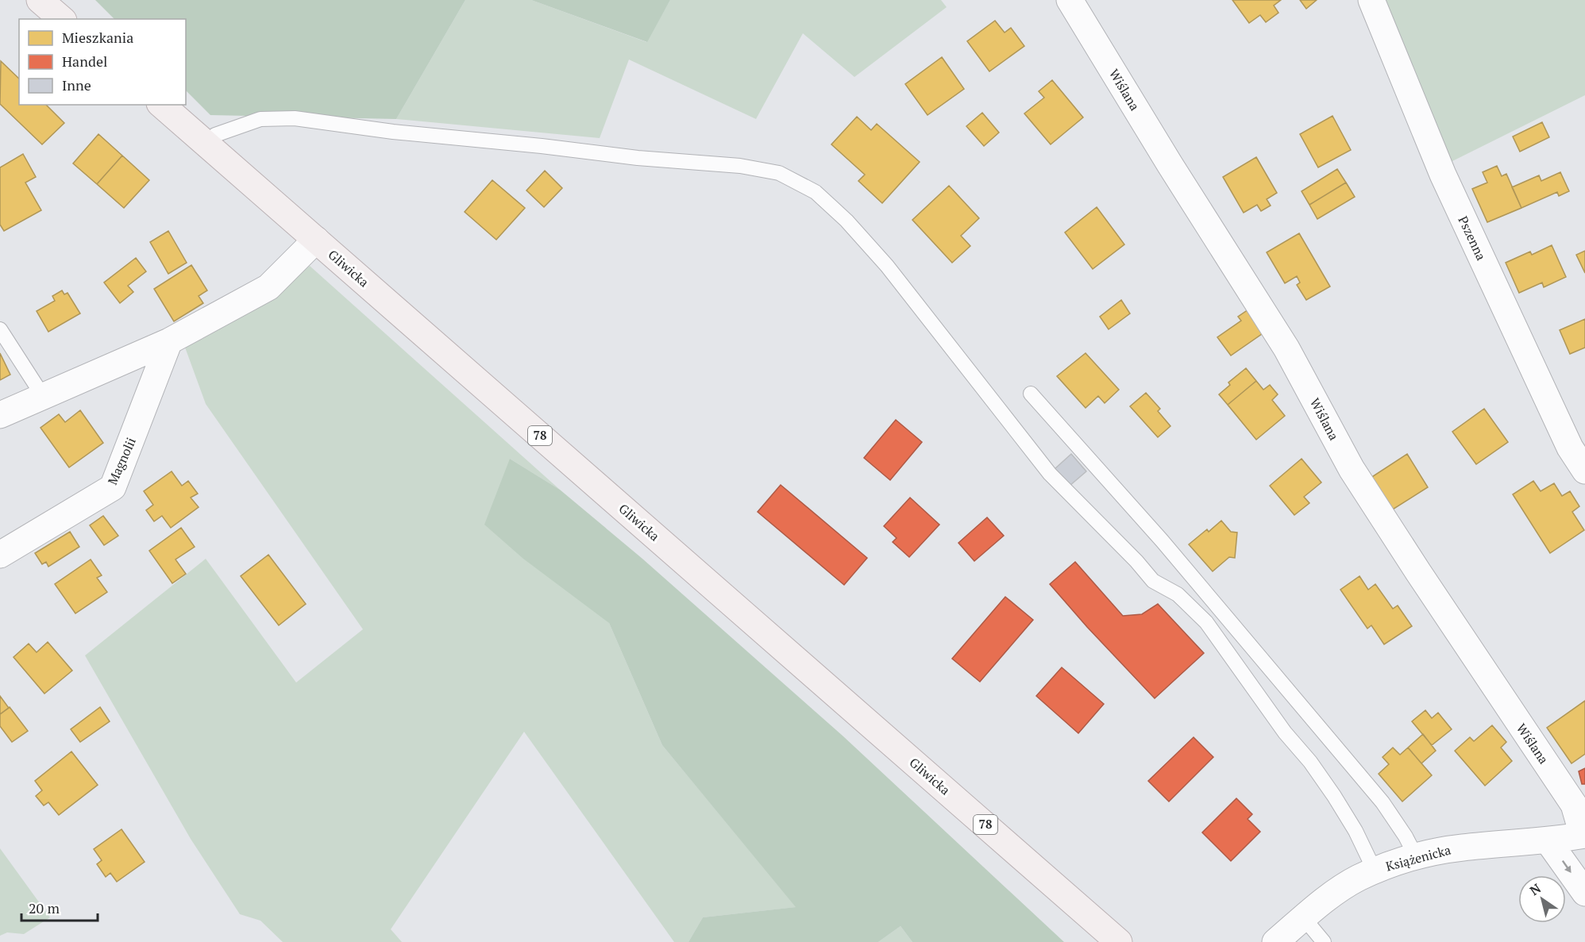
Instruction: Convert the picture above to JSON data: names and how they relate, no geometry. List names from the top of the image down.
{
  "streets": {
    "main road": ["Gliwicka", "78"],
    "street": [
      "Wiślana",
      "Pszenna",
      "Magnolii",
      "Książenicka"
    ]
  },
  "crossings": [
    ["Wiślana", "Książenicka"]
  ],
  "legend": ["Mieszkania", "Handel", "Inne"],
  "scale_bar": "20 m",
  "north": "top left"
}
